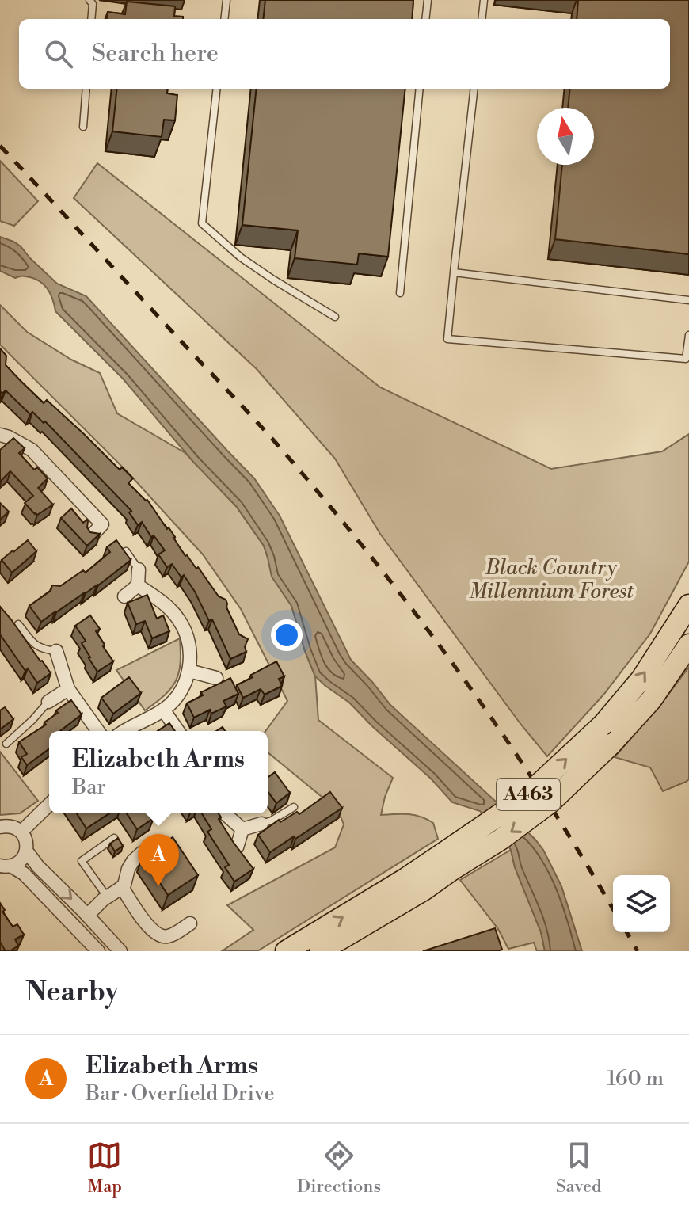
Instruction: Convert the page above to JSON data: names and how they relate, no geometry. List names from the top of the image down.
{
  "streets": {
    "highway": ["A463"]
  },
  "parks": ["Black Country Millennium Forest"],
  "north": "top",
  "page": {
    "search": "Search here",
    "popup": ["Elizabeth Arms", "Bar"],
    "pins": "A",
    "heading": "Nearby",
    "list": [
      {
        "mark": "A",
        "name": "Elizabeth Arms",
        "note": "Bar · Overfield Drive",
        "value": "160 m"
      }
    ],
    "nav": ["Map", "Directions", "Saved"]
  }
}
